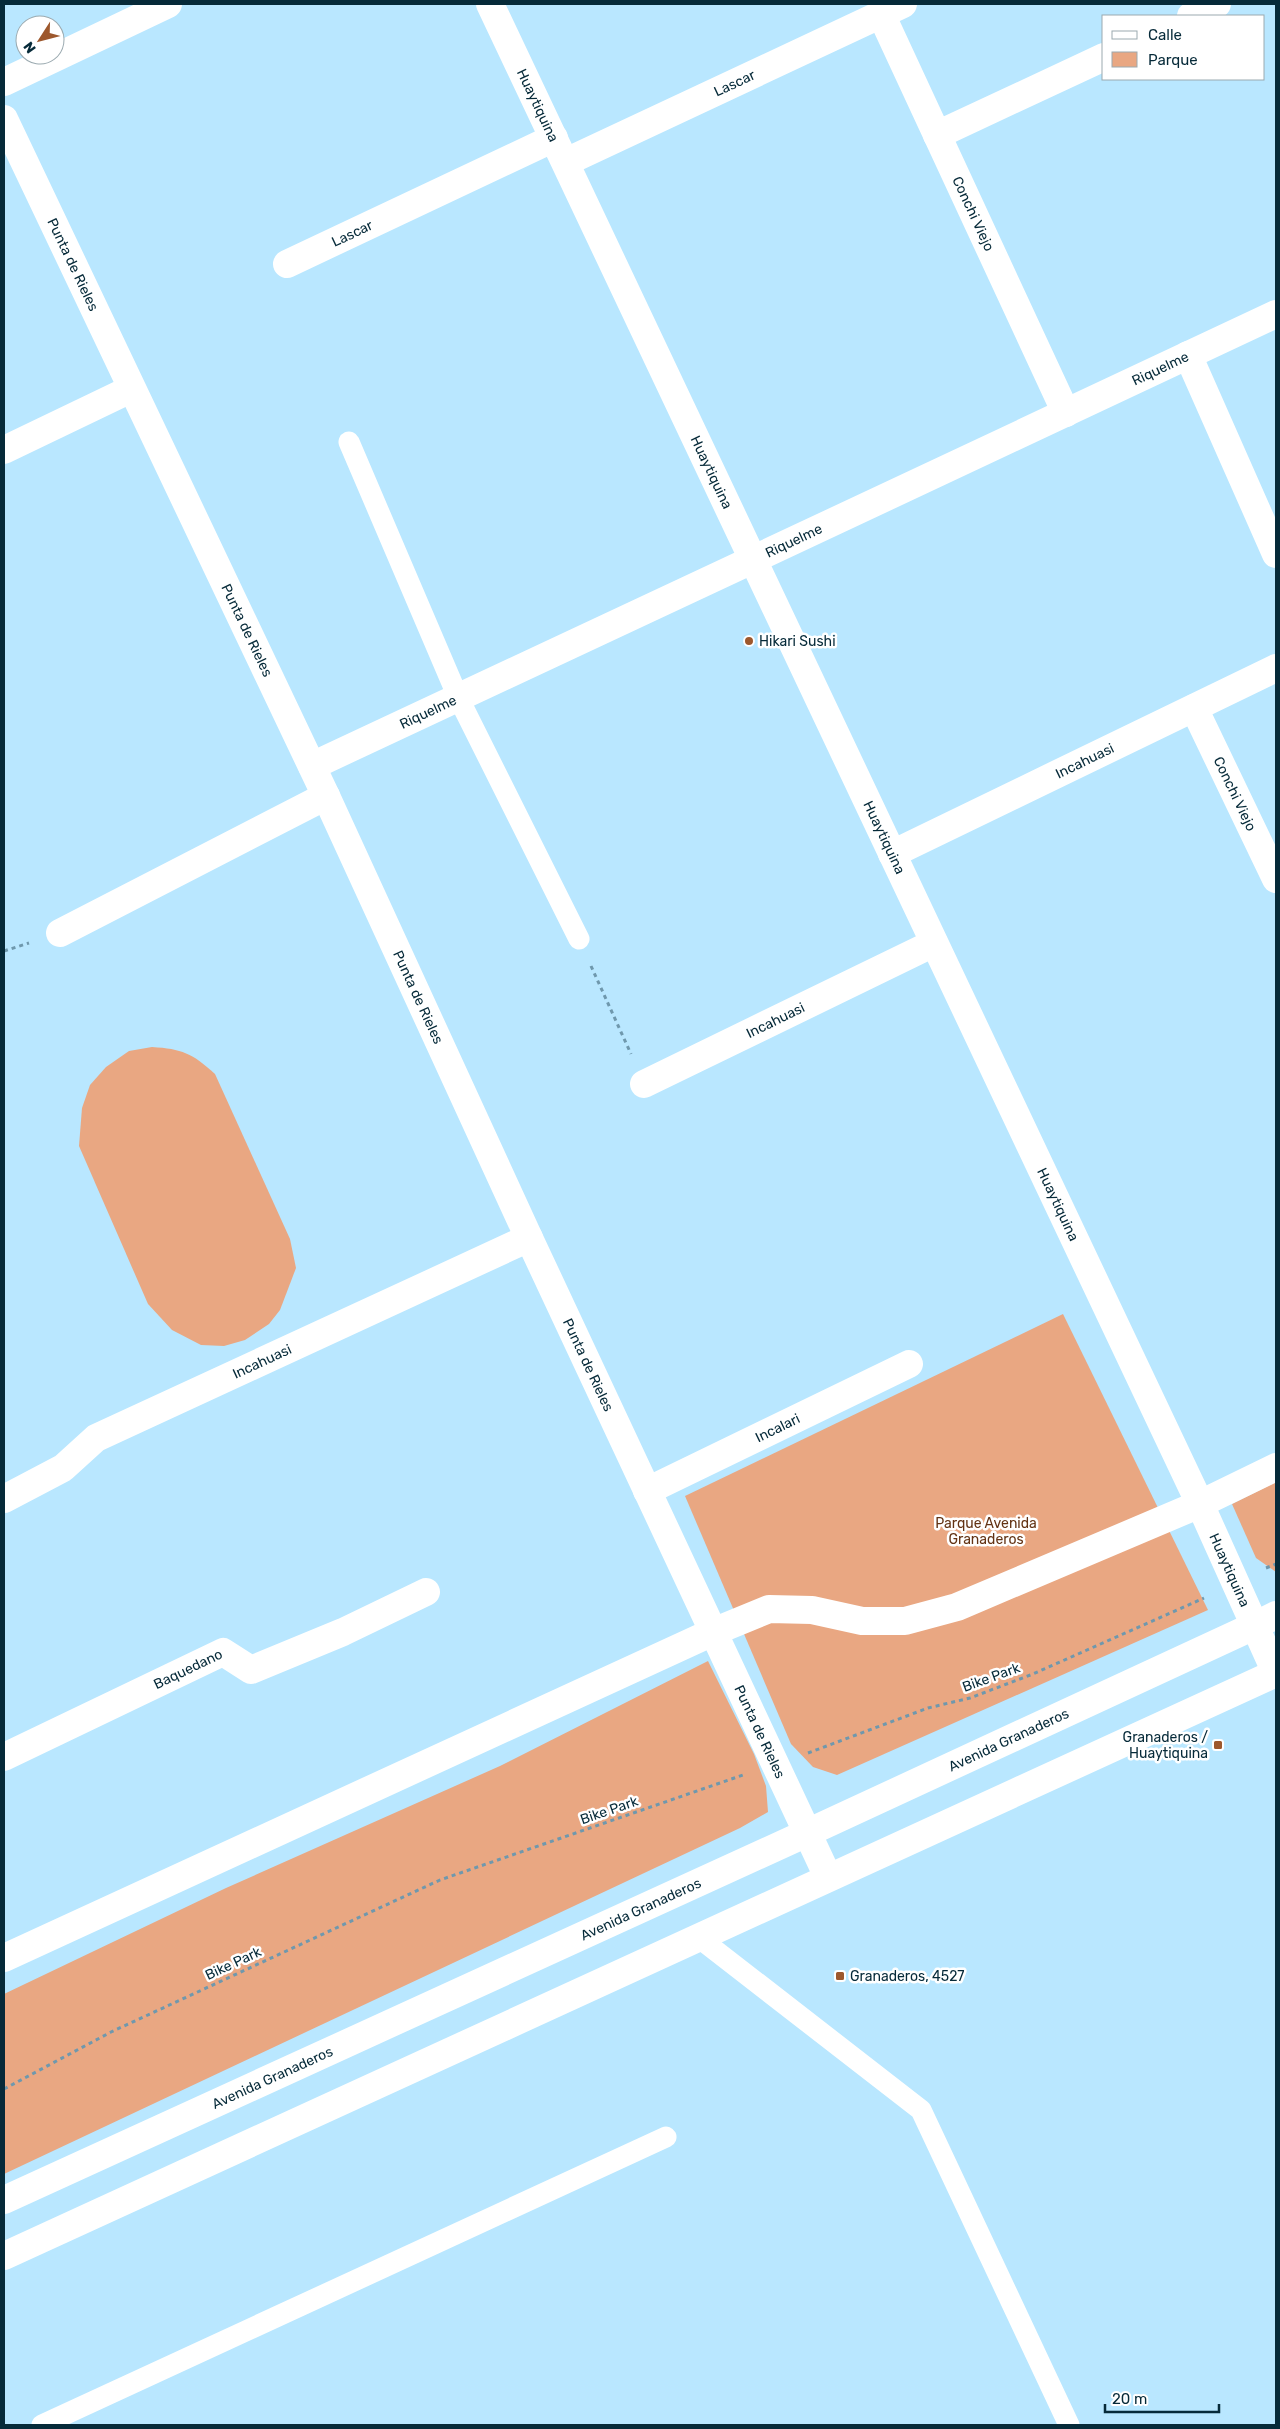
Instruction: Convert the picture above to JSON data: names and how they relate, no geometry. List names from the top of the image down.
{
  "streets": {
    "street": [
      "Lascar",
      "Huaytiquina",
      "Conchi Viejo",
      "Punta de Rieles",
      "Riquelme",
      "Incahuasi",
      "Incalari",
      "Baquedano",
      "Avenida Granaderos"
    ],
    "path": ["Bike Park"]
  },
  "crossings": [
    ["Lascar", "Huaytiquina"],
    ["Lascar", "Conchi Viejo"],
    ["Huaytiquina", "Riquelme"],
    ["Huaytiquina", "Incahuasi"],
    ["Huaytiquina", "Bike Park"],
    ["Huaytiquina", "Avenida Granaderos"],
    ["Conchi Viejo", "Riquelme"],
    ["Conchi Viejo", "Incahuasi"],
    ["Punta de Rieles", "Riquelme"],
    ["Punta de Rieles", "Incahuasi"],
    ["Punta de Rieles", "Incalari"],
    ["Punta de Rieles", "Bike Park"],
    ["Punta de Rieles", "Avenida Granaderos"]
  ],
  "parks": ["Parque Avenida Granaderos"],
  "places": {
    "other": ["Hikari Sushi"],
    "transit": ["Granaderos / Huaytiquina", "Granaderos, 4527"]
  },
  "legend": ["Calle", "Parque"],
  "scale_bar": "20 m",
  "north": "bottom left"
}
